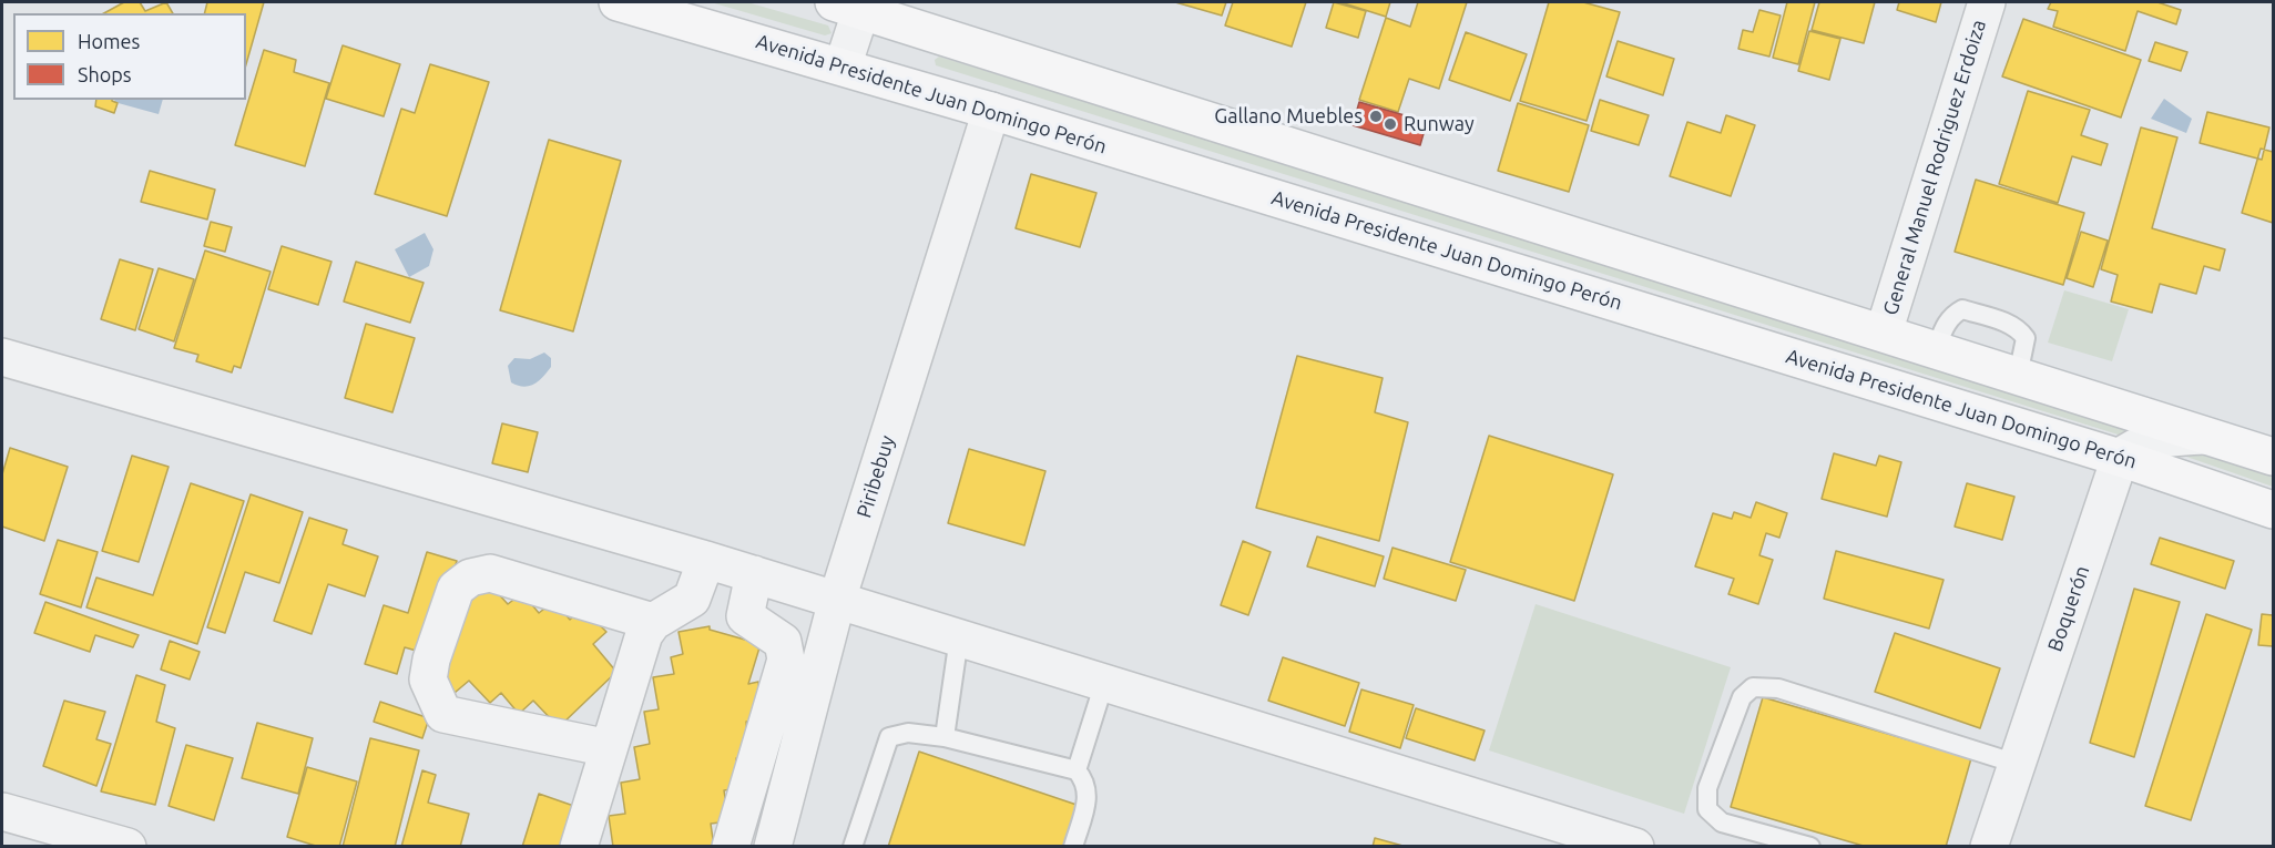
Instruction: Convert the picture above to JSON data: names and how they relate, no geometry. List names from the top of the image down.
{
  "streets": {
    "main road": ["Avenida Presidente Juan Domingo Perón"],
    "street": ["General Manuel Rodriguez Erdoiza", "Piribebuy", "Boquerón"]
  },
  "crossings": [
    ["Avenida Presidente Juan Domingo Perón", "Piribebuy"],
    ["Avenida Presidente Juan Domingo Perón", "Boquerón"]
  ],
  "places": ["Gallano Muebles", "Runway"],
  "legend": ["Homes", "Shops"]
}
